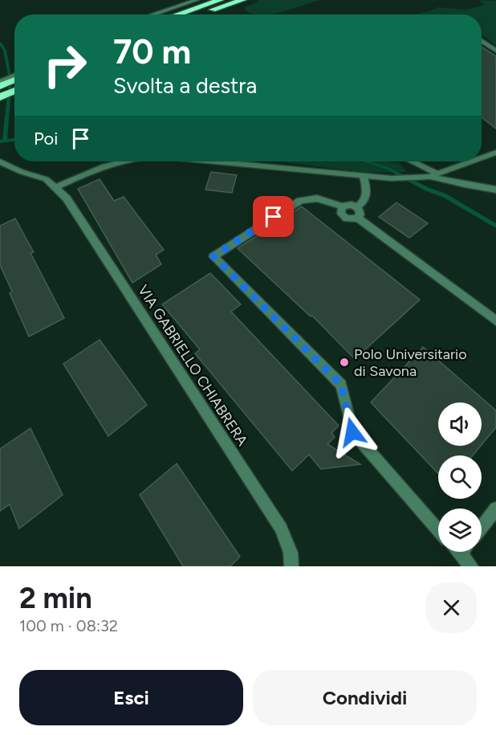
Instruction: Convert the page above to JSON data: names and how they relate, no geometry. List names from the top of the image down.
{
  "streets": {
    "street": ["VIA GABRIELLO CHIABRERA"]
  },
  "places": ["Polo Universitario di Savona"],
  "page": {
    "turn": ["70 m", "Svolta a destra"],
    "then": "Poi",
    "heading": ["2 min", "100 m · 08:32"],
    "buttons": ["Esci", "Condividi"]
  }
}
